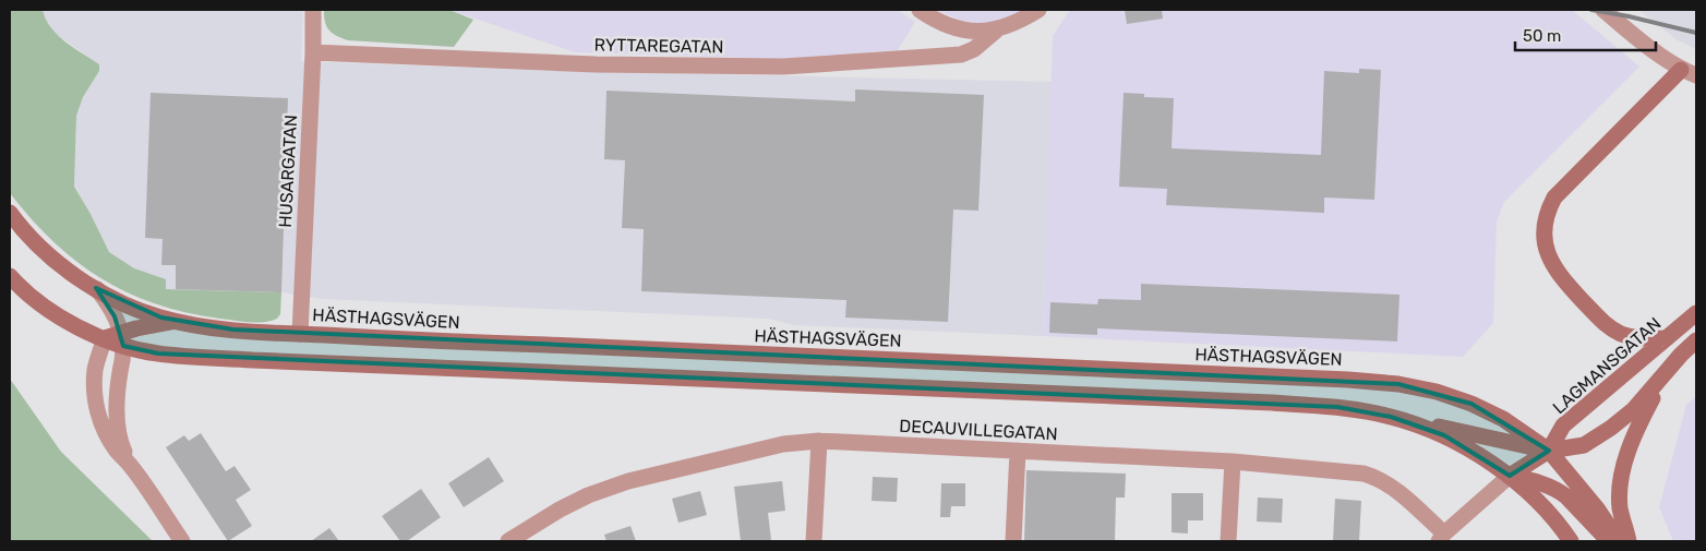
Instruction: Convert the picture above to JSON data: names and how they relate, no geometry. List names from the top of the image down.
{
  "streets": {
    "main road": ["HÄSTHAGSVÄGEN", "LAGMANSGATAN"],
    "street": ["RYTTAREGATAN", "HUSARGATAN", "DECAUVILLEGATAN"]
  },
  "crossings": [
    ["RYTTAREGATAN", "HUSARGATAN"],
    ["HUSARGATAN", "HÄSTHAGSVÄGEN"],
    ["HÄSTHAGSVÄGEN", "LAGMANSGATAN"]
  ],
  "scale_bar": "50 m"
}
